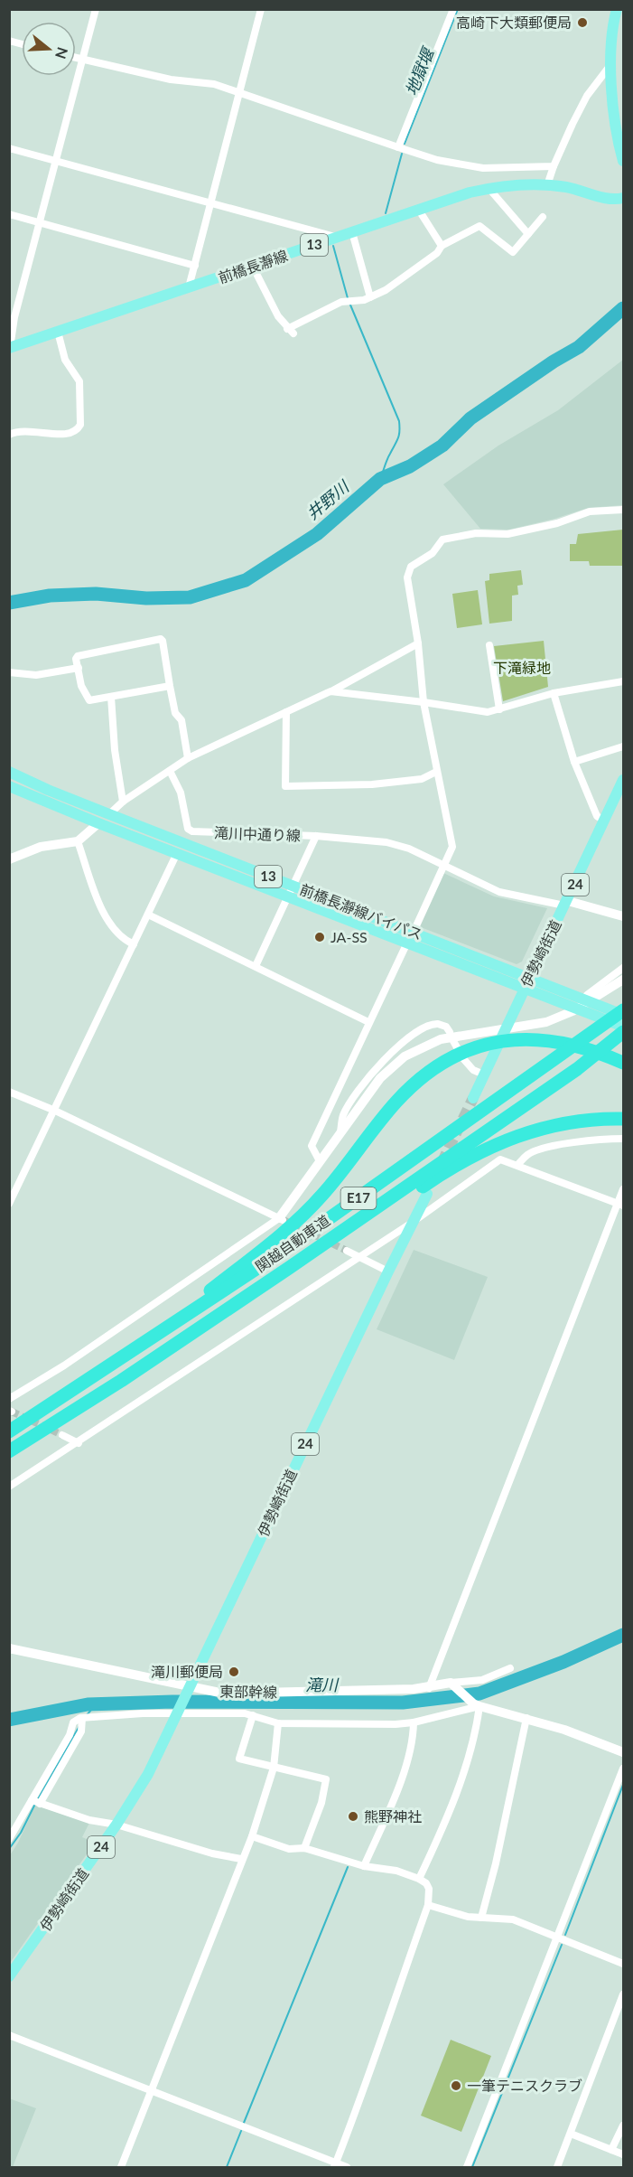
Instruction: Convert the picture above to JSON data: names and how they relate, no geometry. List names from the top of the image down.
{
  "streets": {
    "highway": ["E17", "関越自動車道"],
    "main road": [
      "13",
      "前橋長瀞線",
      "24",
      "前橋長瀞線バイパス",
      "伊勢崎街道"
    ],
    "street": ["滝川中通り線", "東部幹線"]
  },
  "crossings": [
    ["滝川中通り線", "伊勢崎街道"],
    ["24", "伊勢崎街道"],
    ["24", "東部幹線"],
    ["前橋長瀞線バイパス", "伊勢崎街道"],
    ["前橋長瀞線バイパス", "関越自動車道"],
    ["伊勢崎街道", "東部幹線"]
  ],
  "water": ["地獄堰", "井野川", "滝川"],
  "parks": ["下滝緑地"],
  "places": [
    "高崎下大類郵便局",
    "JA-SS",
    "滝川郵便局",
    "熊野神社",
    "一筆テニスクラブ"
  ],
  "north": "right"
}
